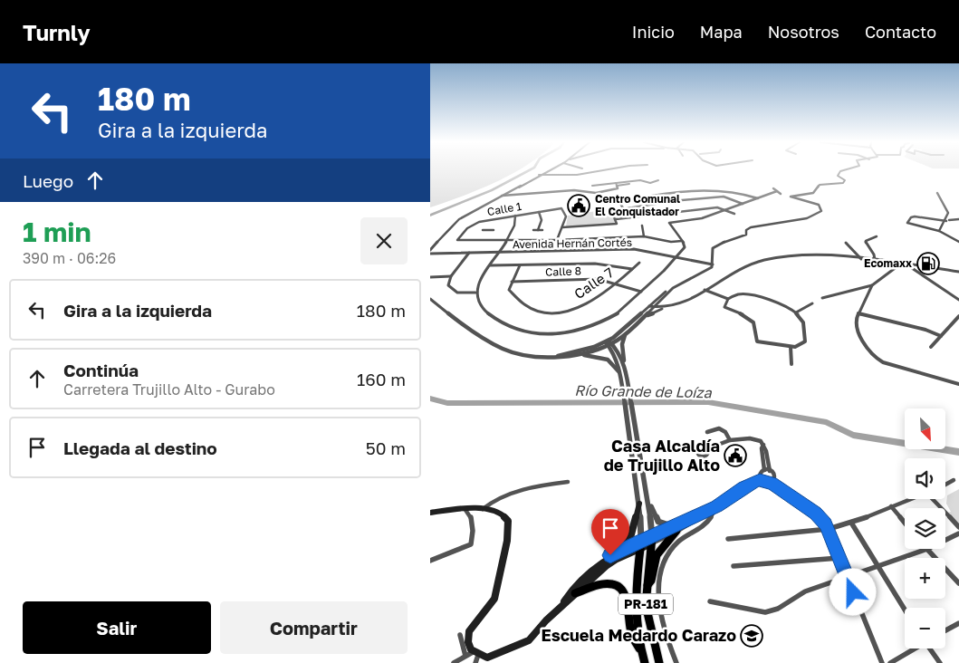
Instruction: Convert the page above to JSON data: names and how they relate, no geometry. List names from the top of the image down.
{
  "streets": {
    "main road": ["PR-181"],
    "street": [
      "Calle 1",
      "Avenida Hernán Cortés",
      "Calle 8",
      "Calle 7"
    ]
  },
  "crossings": [
    ["Calle 8", "Calle 7"]
  ],
  "water": ["Río Grande de Loíza"],
  "places": {
    "public building": ["Centro Comunal El Conquistador", "Casa Alcaldía de Trujillo Alto"],
    "fuel station": ["Ecomaxx"],
    "school or university": ["Escuela Medardo Carazo"]
  },
  "north": "bottom right",
  "page": {
    "header": "Turnly",
    "nav": [
      "Inicio",
      "Mapa",
      "Nosotros",
      "Contacto"
    ],
    "turn": ["180 m", "Gira a la izquierda"],
    "then": "Luego",
    "heading": ["1 min", "390 m · 06:26"],
    "list": [
      {
        "name": "Gira a la izquierda",
        "value": "180 m"
      },
      {
        "name": "Continúa",
        "note": "Carretera Trujillo Alto - Gurabo",
        "value": "160 m"
      },
      {
        "name": "Llegada al destino",
        "value": "50 m"
      }
    ],
    "map_buttons": ["+", "−"],
    "buttons": ["Salir", "Compartir"]
  }
}
